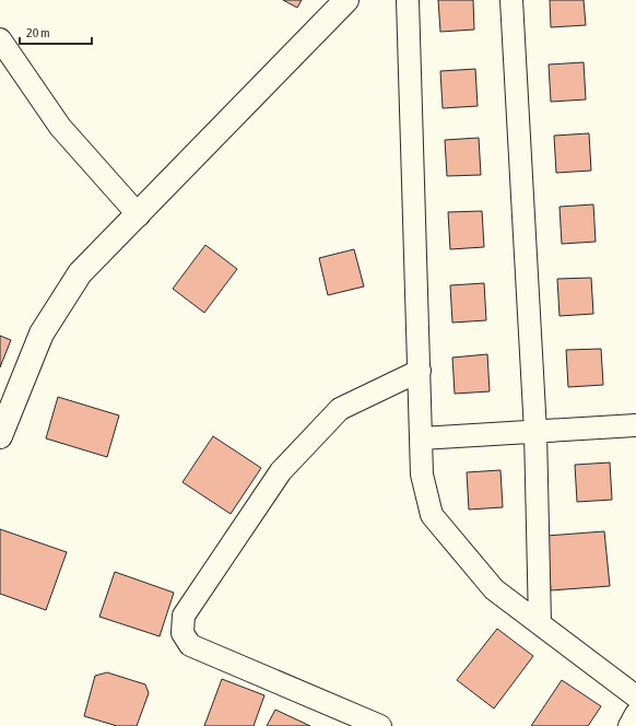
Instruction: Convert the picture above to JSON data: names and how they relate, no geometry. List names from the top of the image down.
{
  "scale_bar": "20 m"
}
